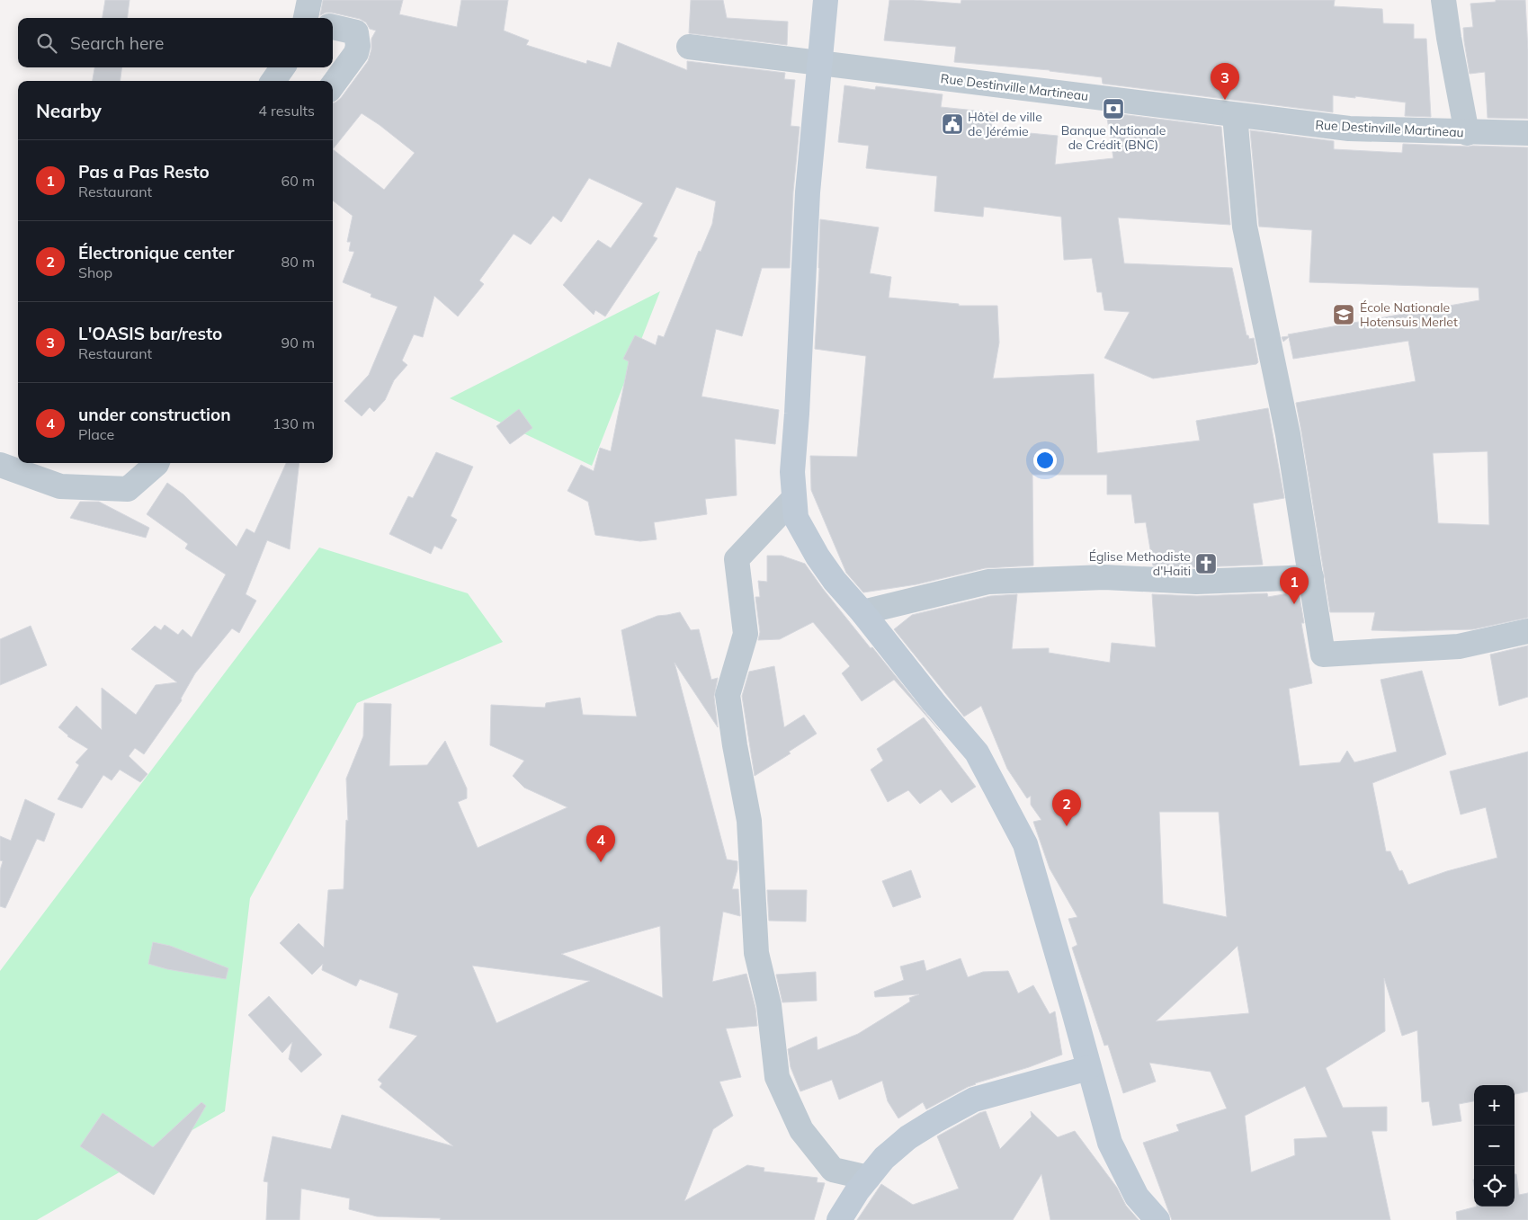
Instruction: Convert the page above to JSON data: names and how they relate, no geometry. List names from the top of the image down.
{
  "streets": {
    "street": ["Rue Destinville Martineau"]
  },
  "places": {
    "bank": ["Banque Nationale de Crédit (BNC)"],
    "public building": ["Hôtel de ville de Jérémie"],
    "school or university": ["École Nationale Hotensuis Merlet"],
    "church": ["Église Methodiste d'Haiti"]
  },
  "page": {
    "search": "Search here",
    "pins": [
      "3",
      "1",
      "2",
      "4"
    ],
    "heading": ["Nearby", "4 results"],
    "list": [
      {
        "mark": "1",
        "name": "Pas a Pas Resto",
        "note": "Restaurant",
        "value": "60 m"
      },
      {
        "mark": "2",
        "name": "Électronique center",
        "note": "Shop",
        "value": "80 m"
      },
      {
        "mark": "3",
        "name": "L'OASIS bar/resto",
        "note": "Restaurant",
        "value": "90 m"
      },
      {
        "mark": "4",
        "name": "under construction",
        "note": "Place",
        "value": "130 m"
      }
    ],
    "map_buttons": ["+", "−"]
  }
}
